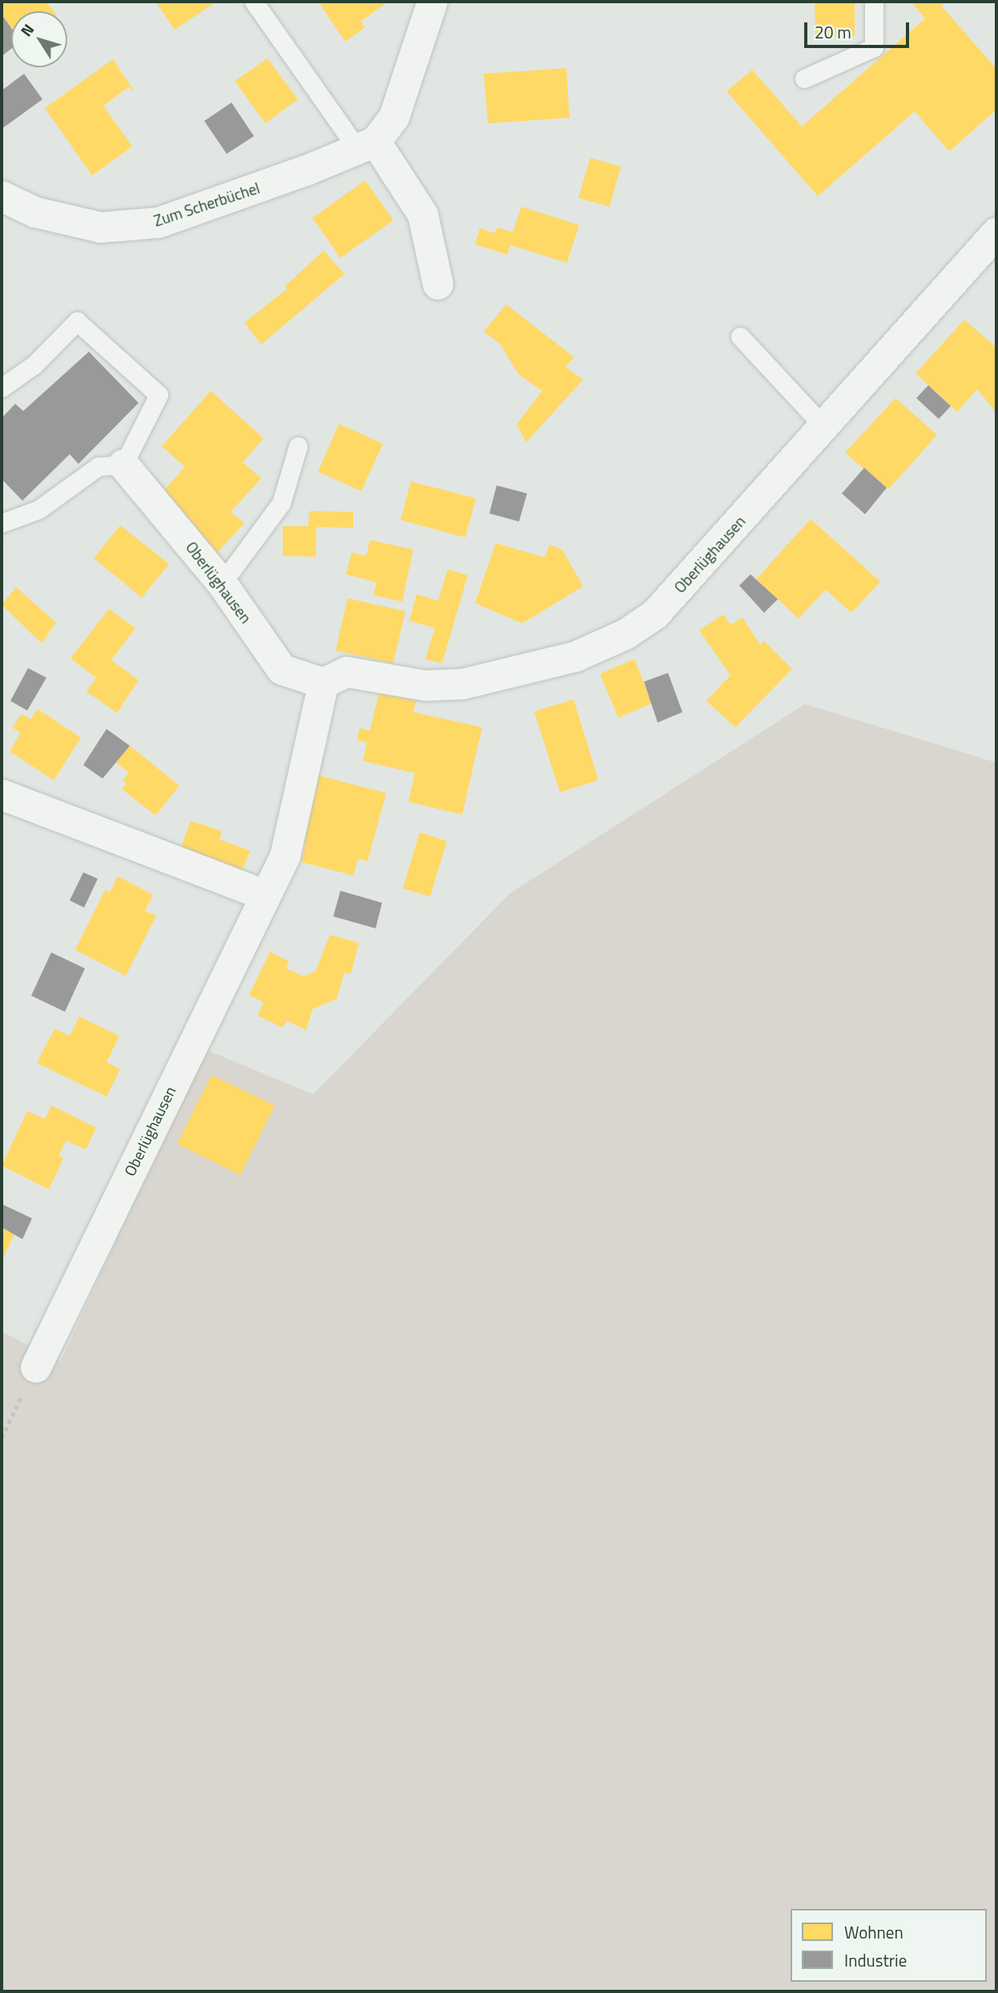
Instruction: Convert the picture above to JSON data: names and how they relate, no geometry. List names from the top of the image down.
{
  "streets": {
    "street": ["Zum Scherbüchel", "Oberlüghausen"]
  },
  "legend": ["Wohnen", "Industrie"],
  "scale_bar": "20 m",
  "north": "top left"
}
